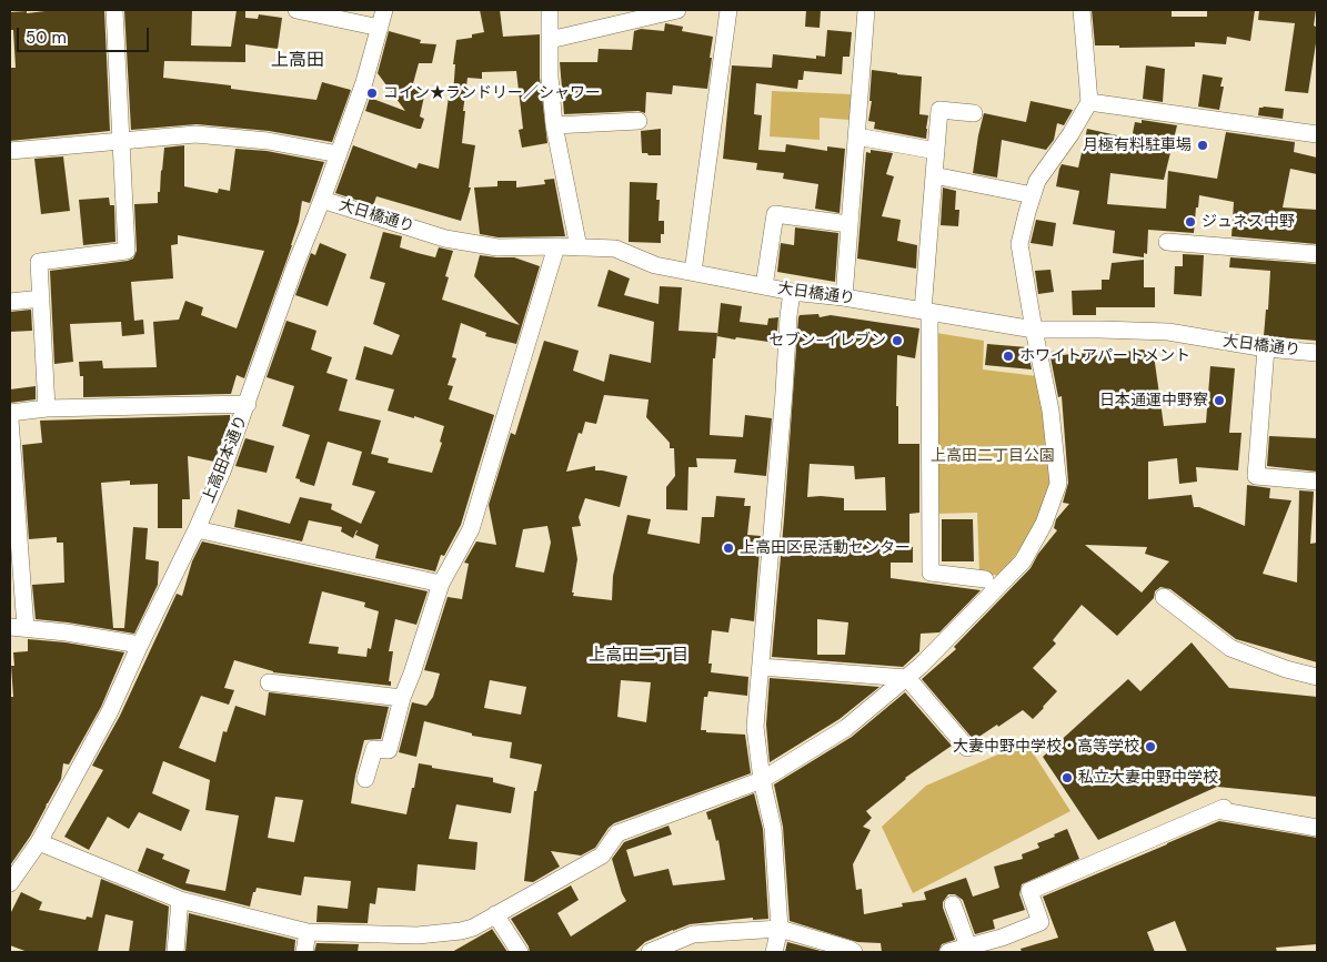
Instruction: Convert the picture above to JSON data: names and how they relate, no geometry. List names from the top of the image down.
{
  "streets": {
    "street": ["大日橋通り", "上高田本通り"]
  },
  "crossings": [
    ["大日橋通り", "上高田本通り"]
  ],
  "districts": ["上高田", "上高田二丁目"],
  "parks": ["上高田二丁目公園"],
  "places": [
    "コイン★ランドリー／シャワー",
    "月極有料駐車場",
    "ジュネス中野",
    "セブン-イレブン",
    "ホワイトアパートメント",
    "日本通運中野寮",
    "上高田区民活動センター",
    "大妻中野中学校・高等学校",
    "私立大妻中野中学校"
  ],
  "scale_bar": "50 m"
}
